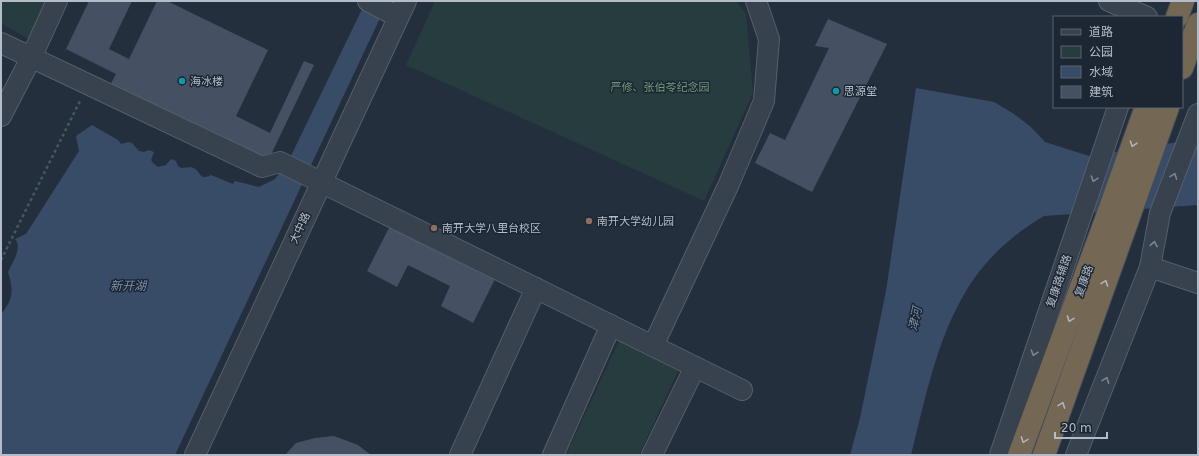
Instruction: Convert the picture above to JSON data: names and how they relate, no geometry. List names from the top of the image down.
{
  "streets": {
    "highway": ["复康路"],
    "street": ["大中路", "复康路辅路"]
  },
  "water": ["新开湖", "津河"],
  "parks": ["严修、张伯苓纪念园"],
  "places": [
    "海冰楼",
    "思源堂",
    "南开大学幼儿园",
    "南开大学八里台校区"
  ],
  "legend": [
    "道路",
    "公园",
    "水域",
    "建筑"
  ],
  "scale_bar": "20 m"
}
